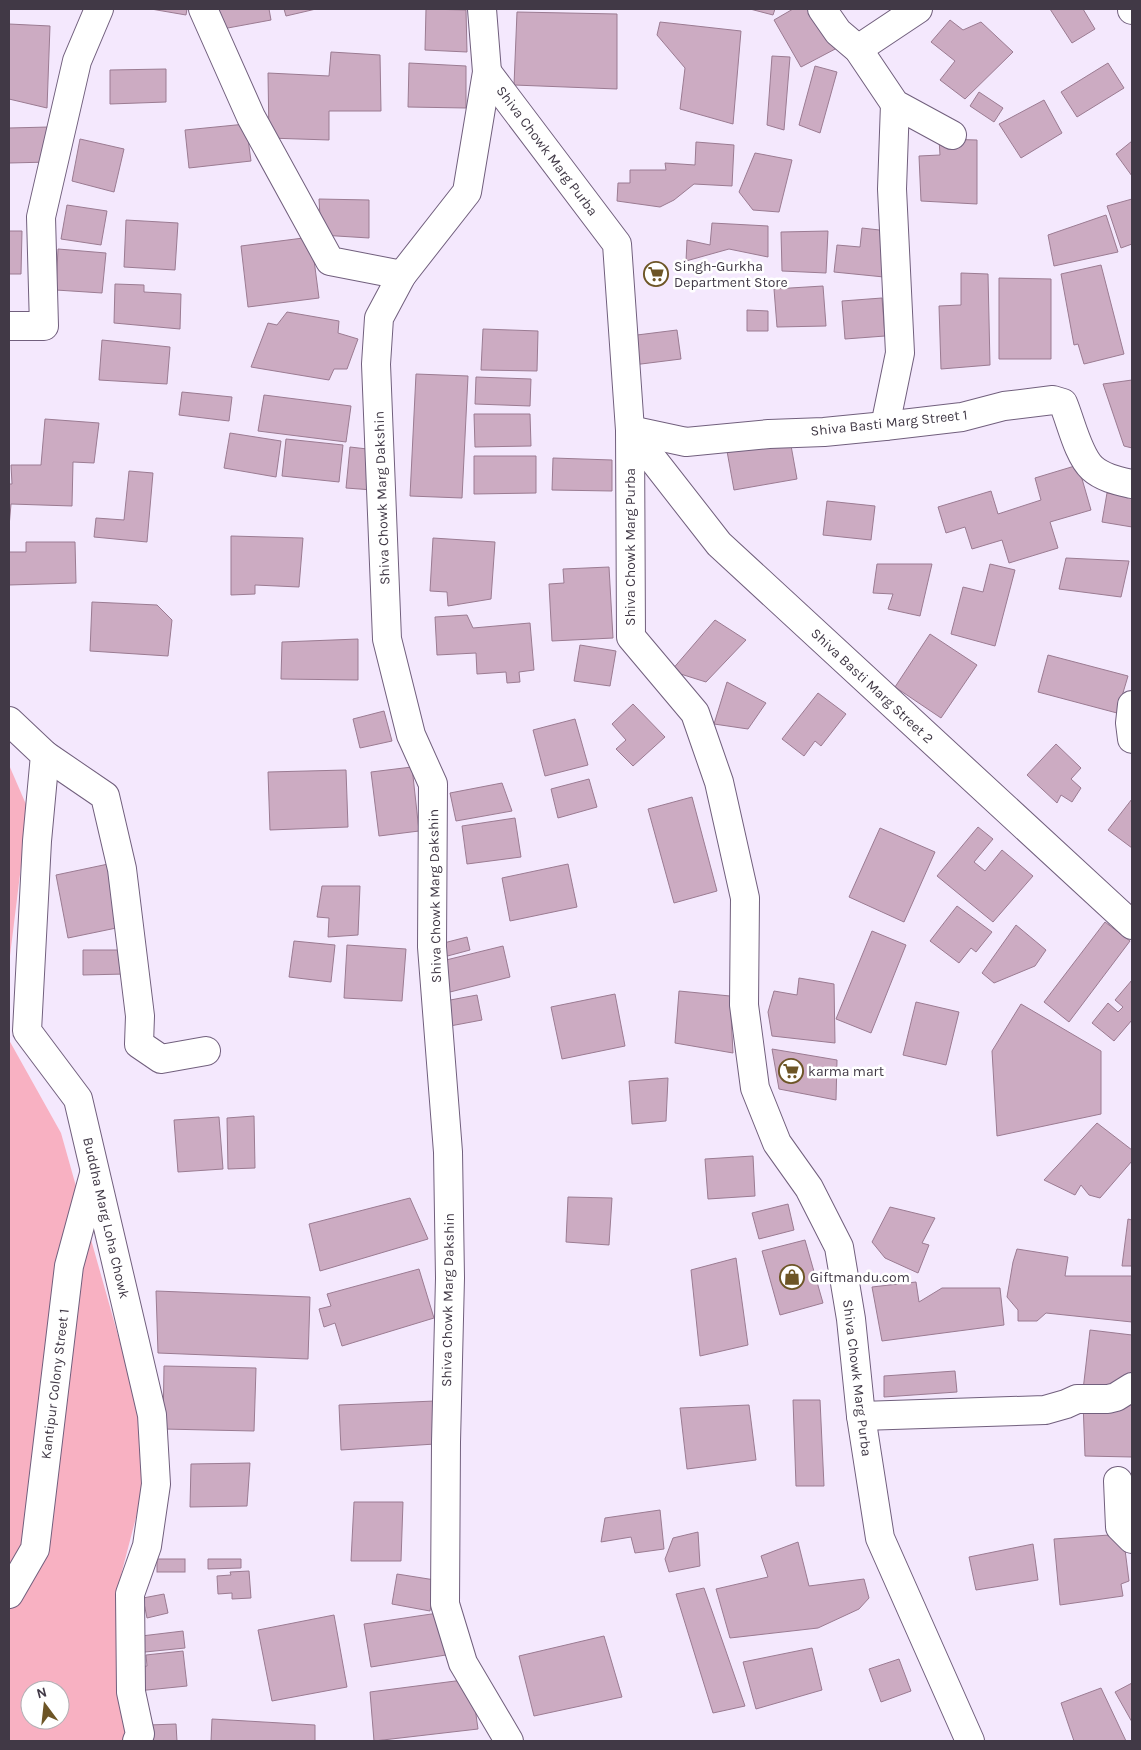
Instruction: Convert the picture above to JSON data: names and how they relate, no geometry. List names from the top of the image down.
{
  "streets": {
    "street": [
      "Shiva Chowk Marg Purba",
      "Shiva Basti Marg Street 1",
      "Shiva Chowk Marg Dakshin",
      "Shiva Basti Marg Street 2",
      "Buddha Marg Loha Chowk",
      "Kantipur Colony Street 1"
    ]
  },
  "crossings": [
    ["Shiva Chowk Marg Purba", "Shiva Basti Marg Street 1"],
    ["Shiva Chowk Marg Purba", "Shiva Chowk Marg Dakshin"],
    ["Shiva Chowk Marg Purba", "Shiva Basti Marg Street 2"],
    ["Shiva Basti Marg Street 1", "Shiva Basti Marg Street 2"],
    ["Buddha Marg Loha Chowk", "Kantipur Colony Street 1"]
  ],
  "places": {
    "supermarket": ["Singh-Gurkha Department Store", "karma mart"],
    "shop": ["Giftmandu.com"]
  },
  "north": "top"
}
